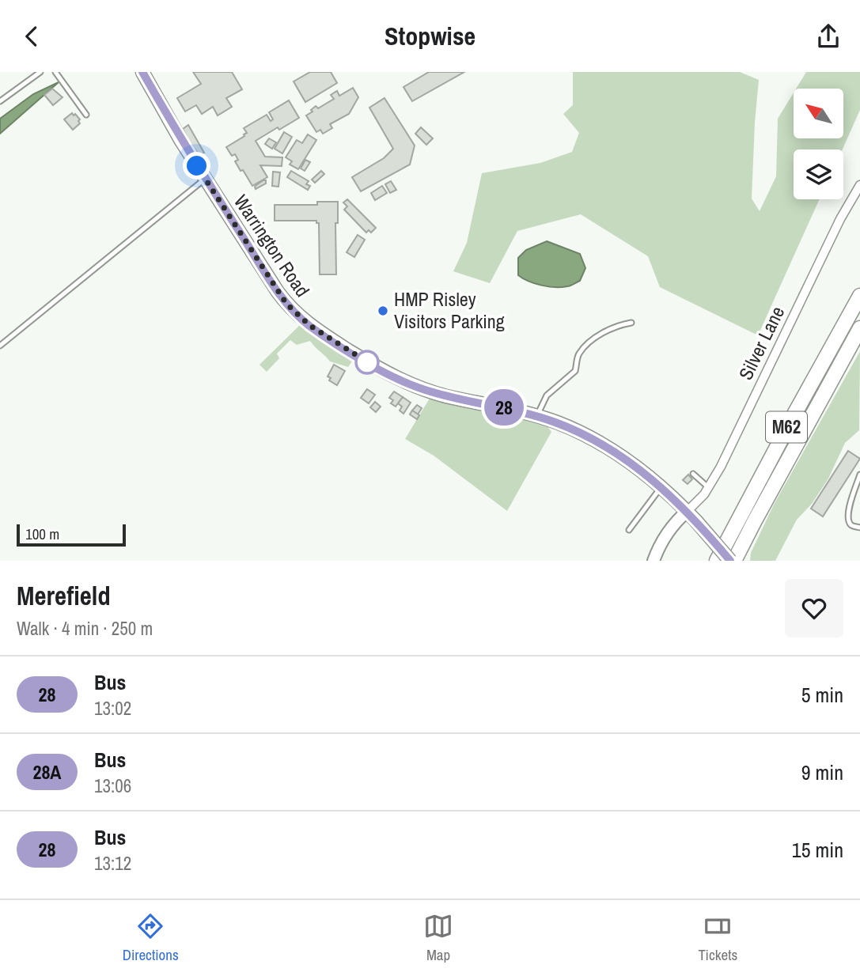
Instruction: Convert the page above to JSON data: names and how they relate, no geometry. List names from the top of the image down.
{
  "streets": {
    "highway": ["M62"],
    "main road": ["Warrington Road"],
    "street": ["Silver Lane"]
  },
  "crossings": [
    ["Warrington Road", "Silver Lane"]
  ],
  "places": ["HMP Risley Visitors Parking"],
  "lines": ["bus line 28"],
  "scale_bar": "100 m",
  "north": "top left",
  "page": {
    "header": "Stopwise",
    "on_map": "28",
    "scale": "100 m",
    "heading": ["Merefield", "Walk · 4 min · 250 m"],
    "list": [
      {
        "mark": "28",
        "name": "Bus",
        "note": "13:02",
        "value": "5 min"
      },
      {
        "mark": "28A",
        "name": "Bus",
        "note": "13:06",
        "value": "9 min"
      },
      {
        "mark": "28",
        "name": "Bus",
        "note": "13:12",
        "value": "15 min"
      }
    ],
    "tabs": ["Directions", "Map", "Tickets"]
  }
}
